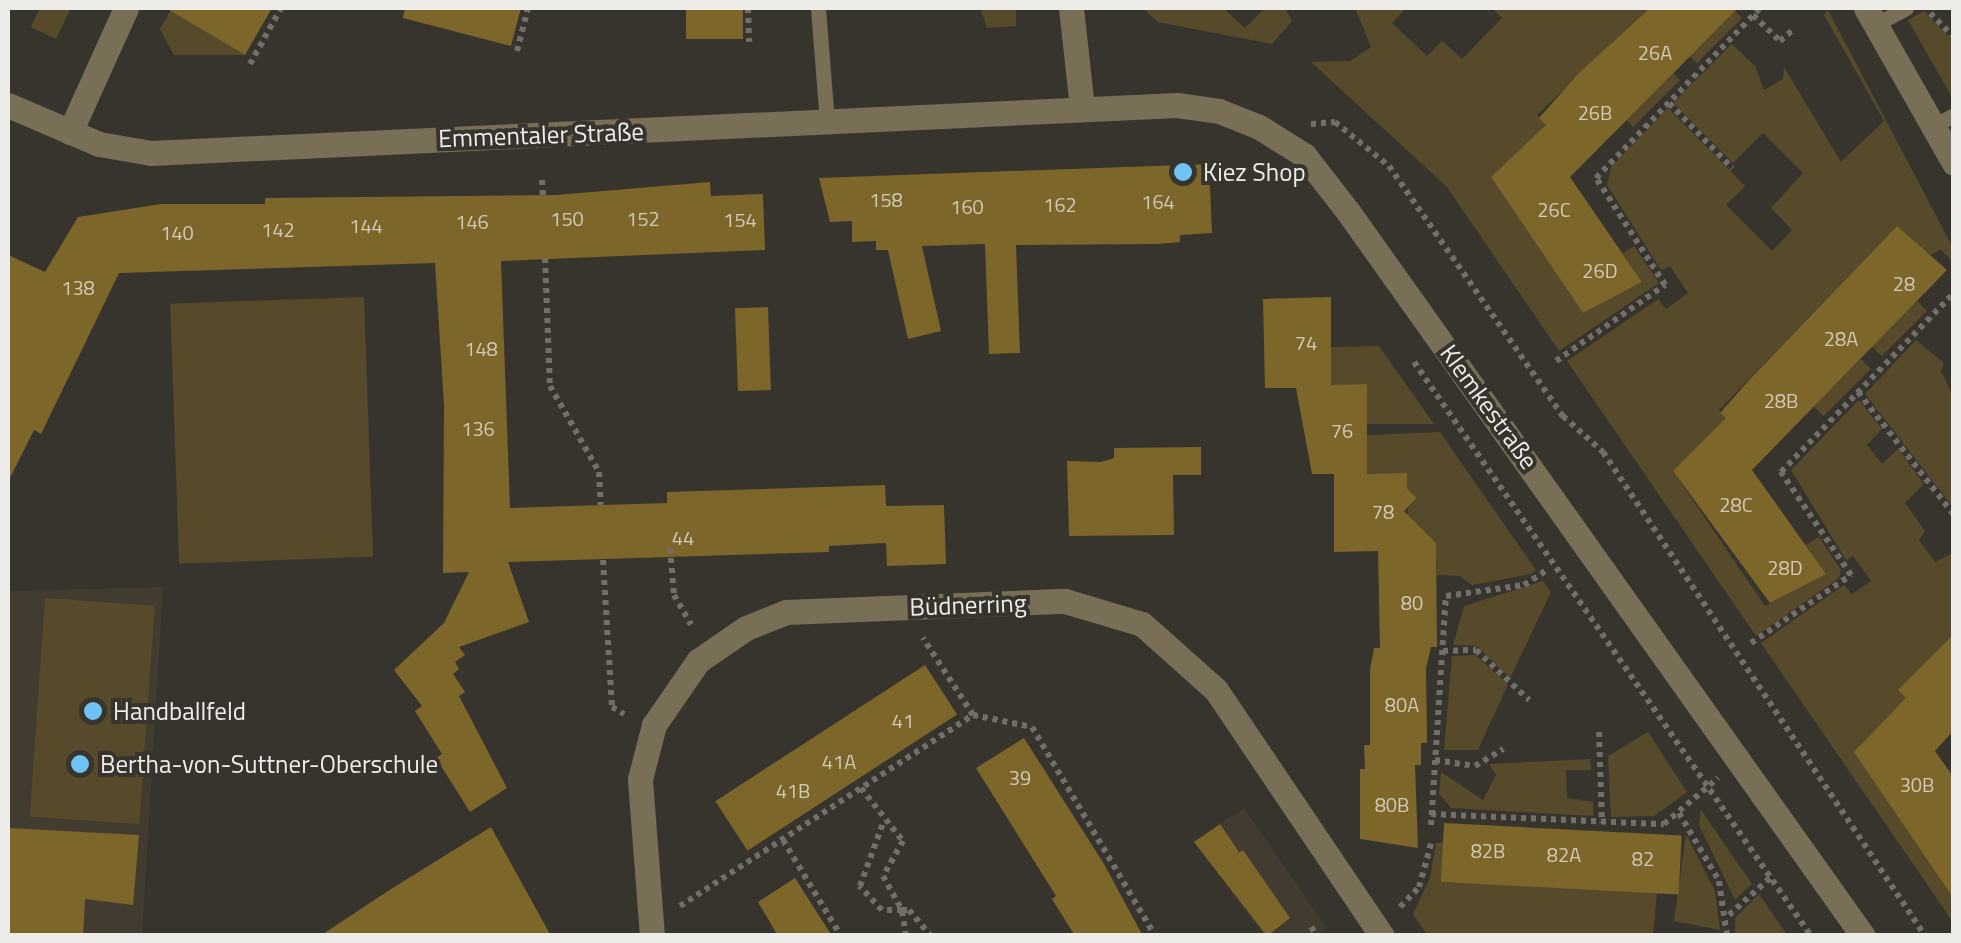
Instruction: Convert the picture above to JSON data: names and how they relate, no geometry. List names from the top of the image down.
{
  "streets": {
    "street": ["Emmentaler Straße", "Klemkestraße", "Büdnerring"]
  },
  "crossings": [
    ["Emmentaler Straße", "Klemkestraße"]
  ],
  "places": ["Kiez Shop", "Handballfeld", "Bertha-von-Suttner-Oberschule"],
  "house_numbers": [
    "26A",
    "26B",
    "158",
    "164",
    "162",
    "160",
    "26C",
    "150",
    "152",
    "154",
    "146",
    "144",
    "142",
    "140",
    "26D",
    "28",
    "138",
    "28A",
    "74",
    "148",
    "28B",
    "136",
    "76",
    "28C",
    "78",
    "44",
    "28D",
    "80",
    "80A",
    "41",
    "41A",
    "39",
    "30B",
    "41B",
    "80B",
    "82B",
    "82A",
    "82"
  ]
}
